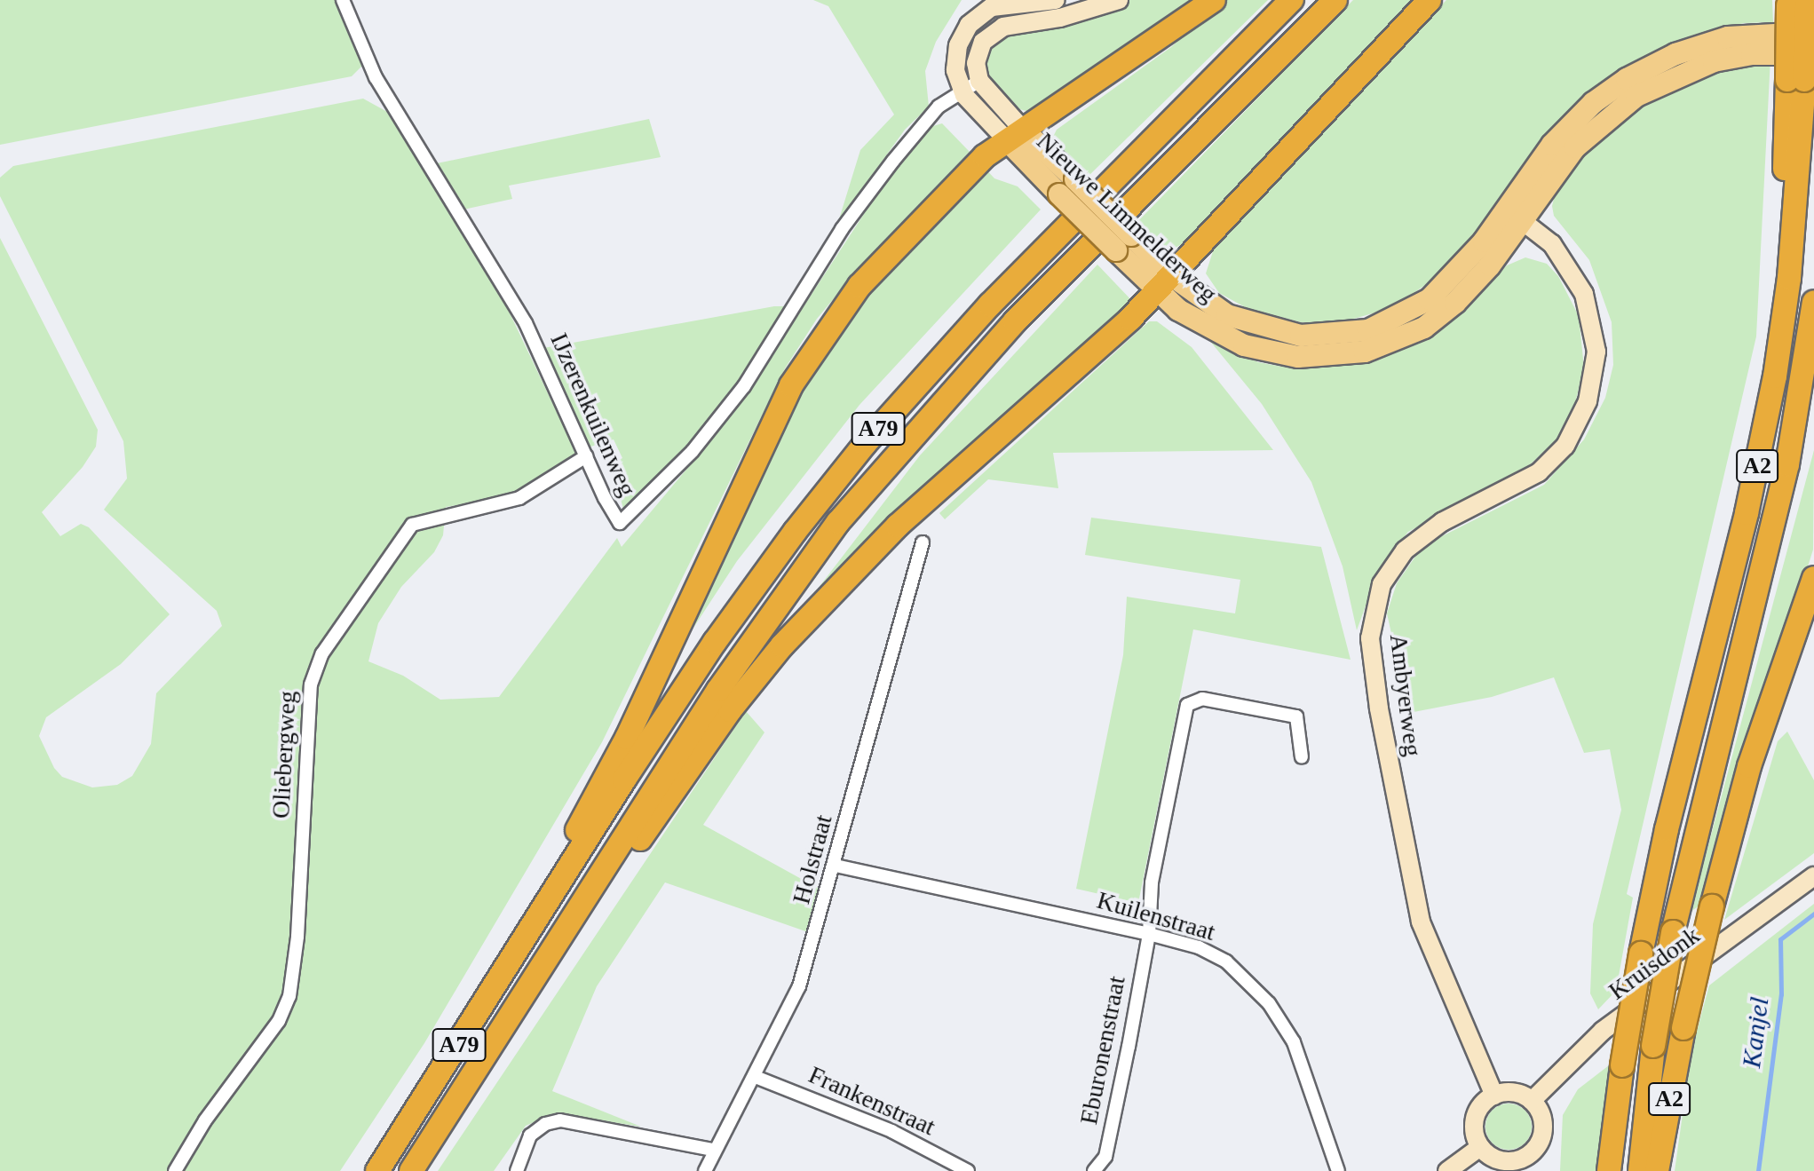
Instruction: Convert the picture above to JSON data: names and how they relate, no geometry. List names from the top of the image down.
{
  "streets": {
    "highway": ["A79", "A2"],
    "main road": ["Nieuwe Limmelderweg", "Ambyerweg", "Kruisdonk"],
    "street": [
      "IJzerenkuilenweg",
      "Oliebergweg",
      "Holstraat",
      "Kuilenstraat",
      "Eburonenstraat",
      "Frankenstraat"
    ]
  },
  "crossings": [
    ["Nieuwe Limmelderweg", "A79"],
    ["Nieuwe Limmelderweg", "Ambyerweg"],
    ["IJzerenkuilenweg", "Oliebergweg"],
    ["Ambyerweg", "Kruisdonk"],
    ["Holstraat", "Kuilenstraat"],
    ["Holstraat", "Frankenstraat"],
    ["Kuilenstraat", "Eburonenstraat"]
  ],
  "water": ["Kanjel"]
}
